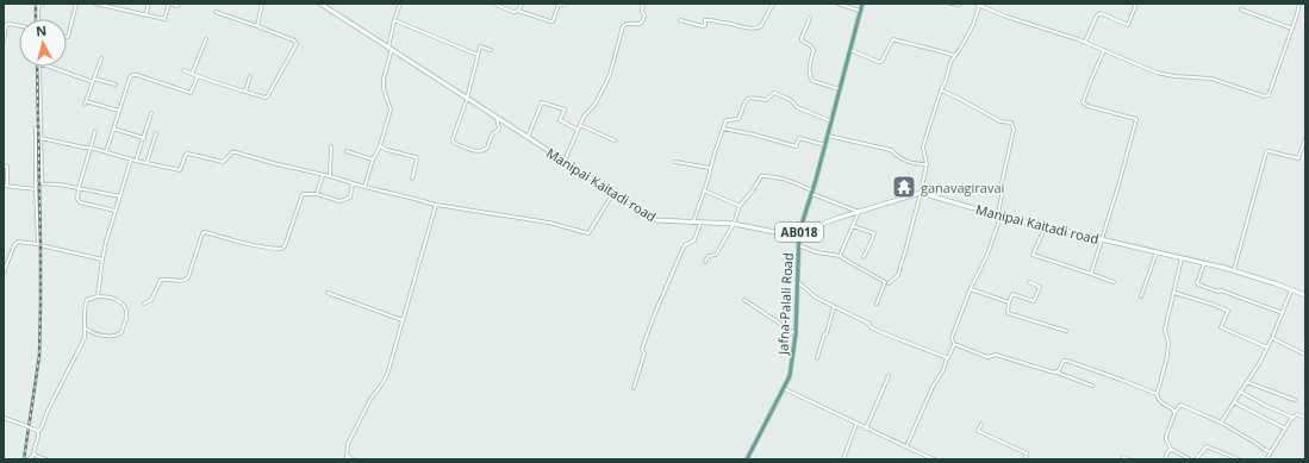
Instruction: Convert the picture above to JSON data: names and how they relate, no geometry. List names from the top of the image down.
{
  "streets": {
    "main road": ["Manipai Kaitadi road", "AB018", "Jafna-Palali Road"]
  },
  "crossings": [
    ["Manipai Kaitadi road", "Jafna-Palali Road"]
  ],
  "places": {
    "temple": ["ganavagiravai"]
  },
  "north": "top"
}
